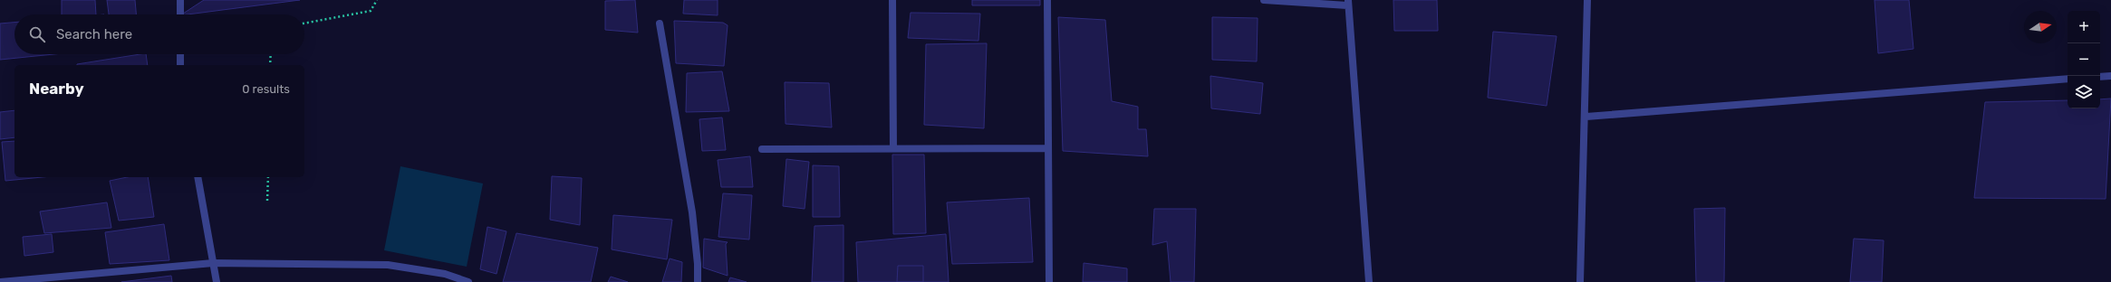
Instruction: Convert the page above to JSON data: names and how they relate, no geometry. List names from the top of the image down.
{
  "north": "right",
  "page": {
    "map_buttons": ["+", "−"],
    "search": "Search here",
    "heading": ["Nearby", "0 results"]
  }
}
